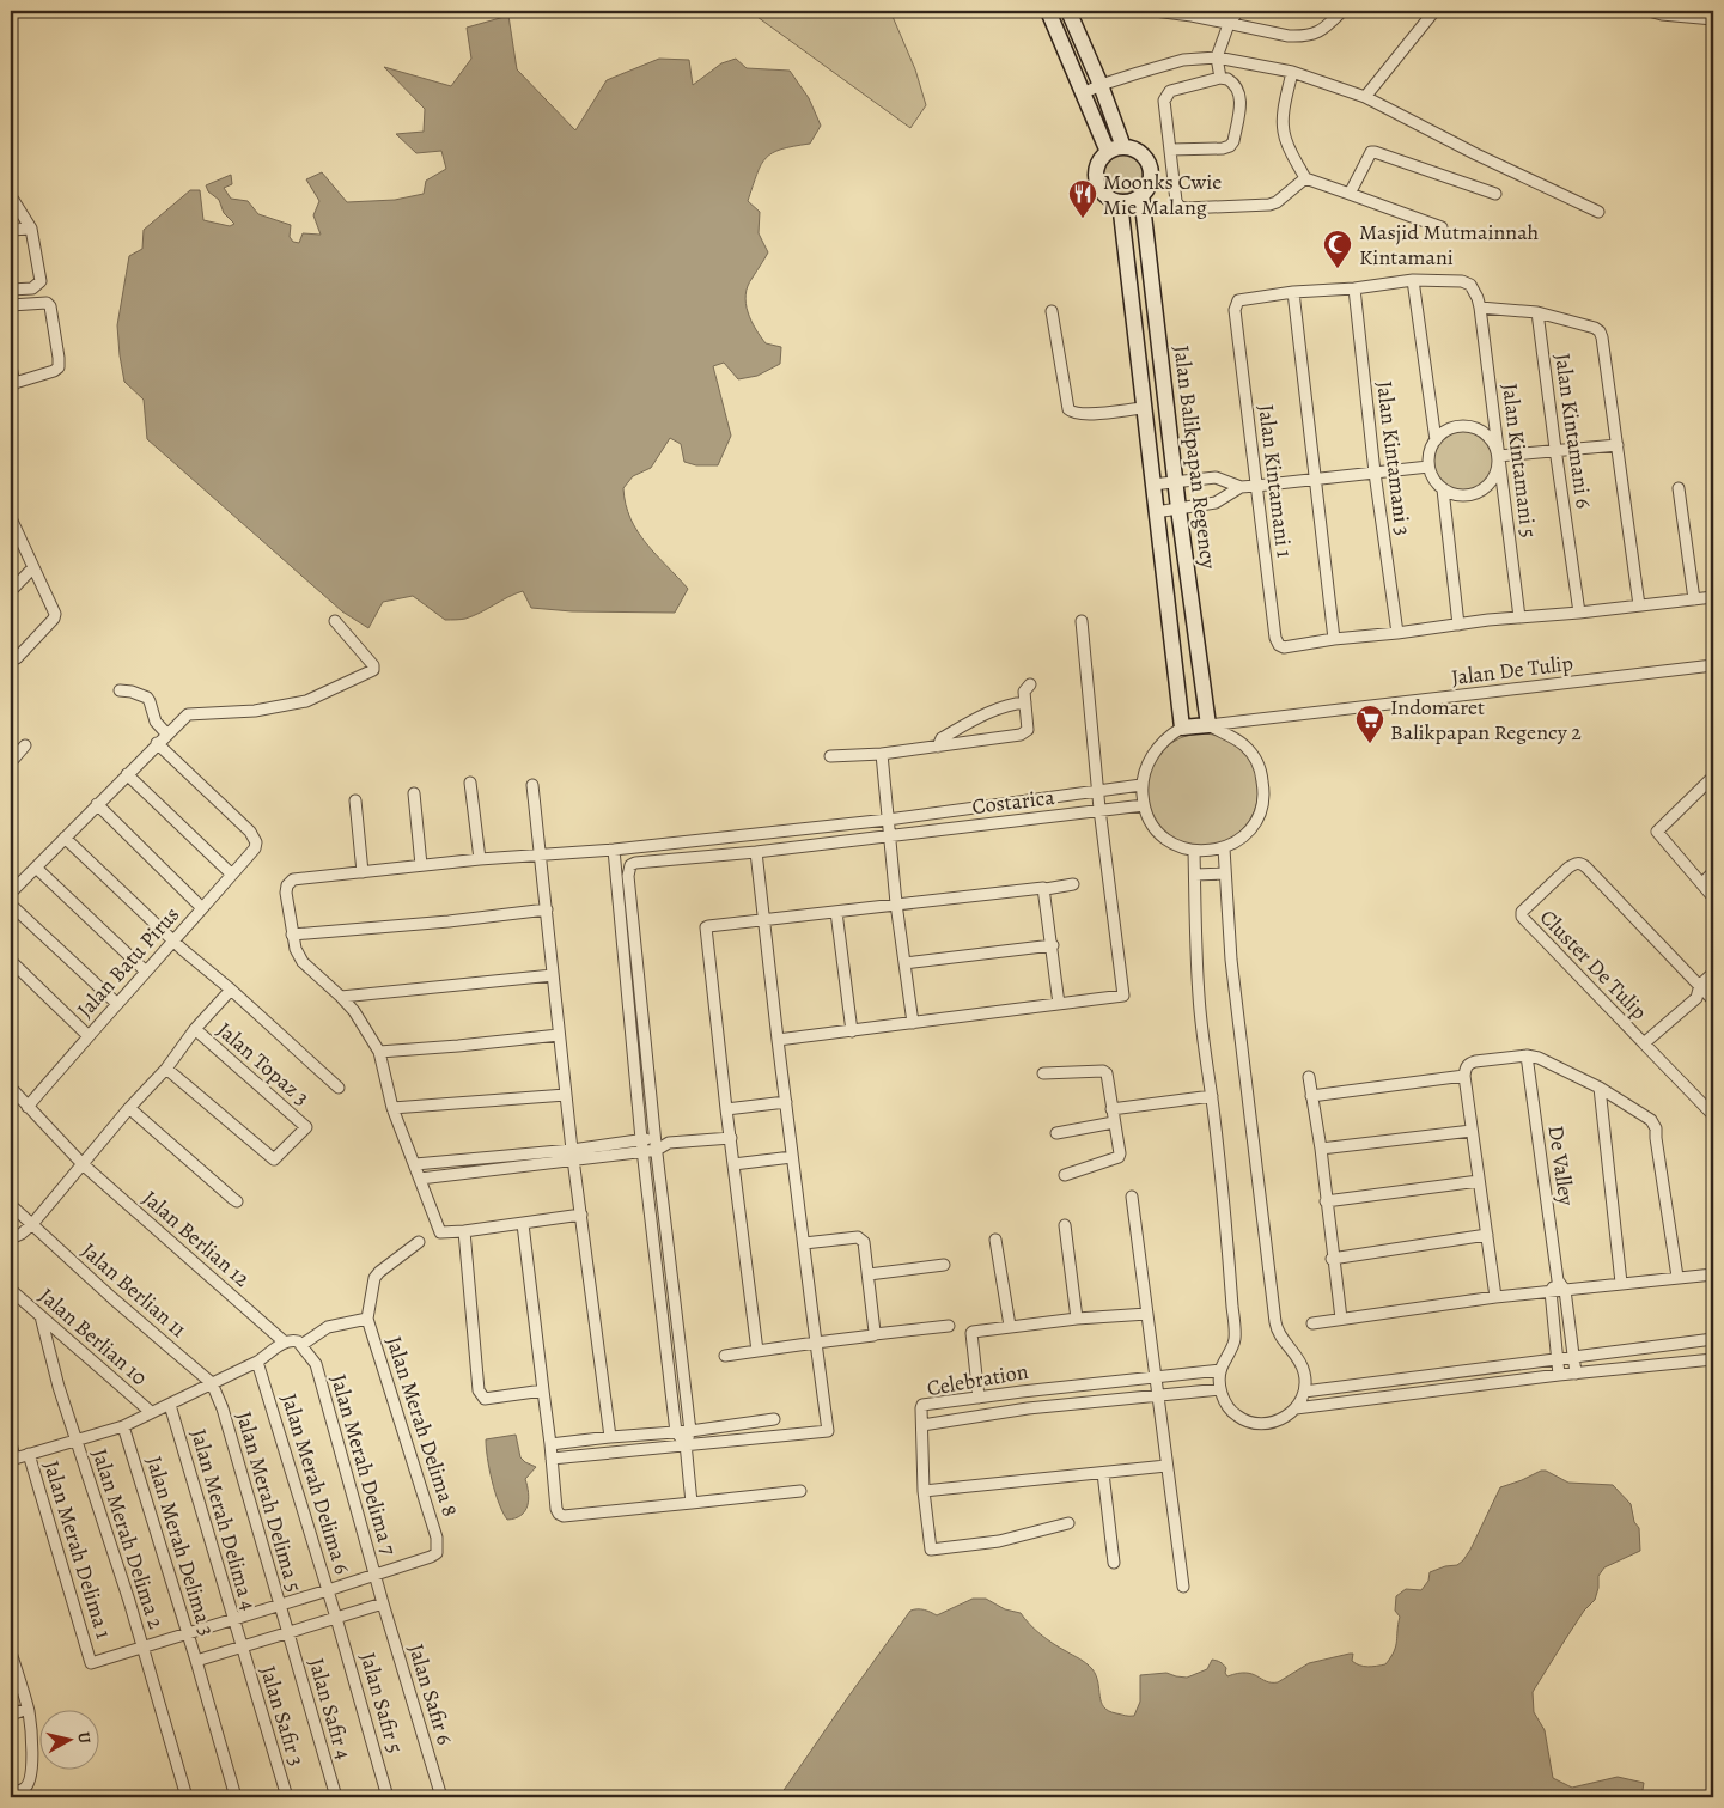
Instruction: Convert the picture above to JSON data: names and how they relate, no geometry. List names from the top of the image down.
{
  "streets": {
    "street": [
      "Jalan Kintamani 6",
      "Jalan Balikpapan Regency",
      "Jalan Kintamani 3",
      "Jalan Kintamani 5",
      "Jalan Kintamani 1",
      "Jalan De Tulip",
      "Costarica",
      "Jalan Batu Pirus",
      "Cluster De Tulip",
      "Jalan Topaz 3",
      "De Valley",
      "Jalan Berlian 12",
      "Jalan Berlian 11",
      "Jalan Berlian 10",
      "Celebration",
      "Jalan Merah Delima 8",
      "Jalan Merah Delima 7",
      "Jalan Merah Delima 6",
      "Jalan Merah Delima 5",
      "Jalan Merah Delima 4",
      "Jalan Merah Delima 2",
      "Jalan Merah Delima 3",
      "Jalan Merah Delima 1",
      "Jalan Safir 6",
      "Jalan Safir 5",
      "Jalan Safir 4",
      "Jalan Safir 3"
    ]
  },
  "crossings": [
    ["Jalan Balikpapan Regency", "Jalan De Tulip"],
    ["Jalan Balikpapan Regency", "Costarica"],
    ["Jalan De Tulip", "Costarica"],
    ["Jalan Batu Pirus", "Jalan Berlian 12"],
    ["Jalan Berlian 11", "Jalan Merah Delima 5"],
    ["Jalan Berlian 10", "Jalan Merah Delima 2"],
    ["Jalan Merah Delima 8", "Jalan Merah Delima 7"],
    ["Jalan Merah Delima 8", "Jalan Merah Delima 6"],
    ["Jalan Merah Delima 8", "Jalan Merah Delima 5"],
    ["Jalan Merah Delima 8", "Jalan Merah Delima 1"],
    ["Jalan Merah Delima 7", "Jalan Merah Delima 3"],
    ["Jalan Merah Delima 7", "Jalan Safir 6"],
    ["Jalan Merah Delima 6", "Jalan Merah Delima 3"],
    ["Jalan Merah Delima 6", "Jalan Safir 5"],
    ["Jalan Merah Delima 5", "Jalan Merah Delima 3"],
    ["Jalan Merah Delima 5", "Jalan Merah Delima 1"],
    ["Jalan Merah Delima 5", "Jalan Safir 4"],
    ["Jalan Merah Delima 4", "Jalan Merah Delima 3"],
    ["Jalan Merah Delima 4", "Jalan Merah Delima 1"],
    ["Jalan Merah Delima 4", "Jalan Safir 3"],
    ["Jalan Merah Delima 2", "Jalan Merah Delima 1"],
    ["Jalan Merah Delima 3", "Jalan Merah Delima 1"],
    ["Jalan Merah Delima 3", "Jalan Safir 6"],
    ["Jalan Merah Delima 3", "Jalan Safir 5"],
    ["Jalan Merah Delima 3", "Jalan Safir 4"],
    ["Jalan Merah Delima 3", "Jalan Safir 3"]
  ],
  "places": {
    "restaurant": ["Moonks Cwie Mie Malang"],
    "mosque": ["Masjid Mutmainnah Kintamani"],
    "supermarket": ["Indomaret Balikpapan Regency 2"]
  },
  "north": "right"
}
